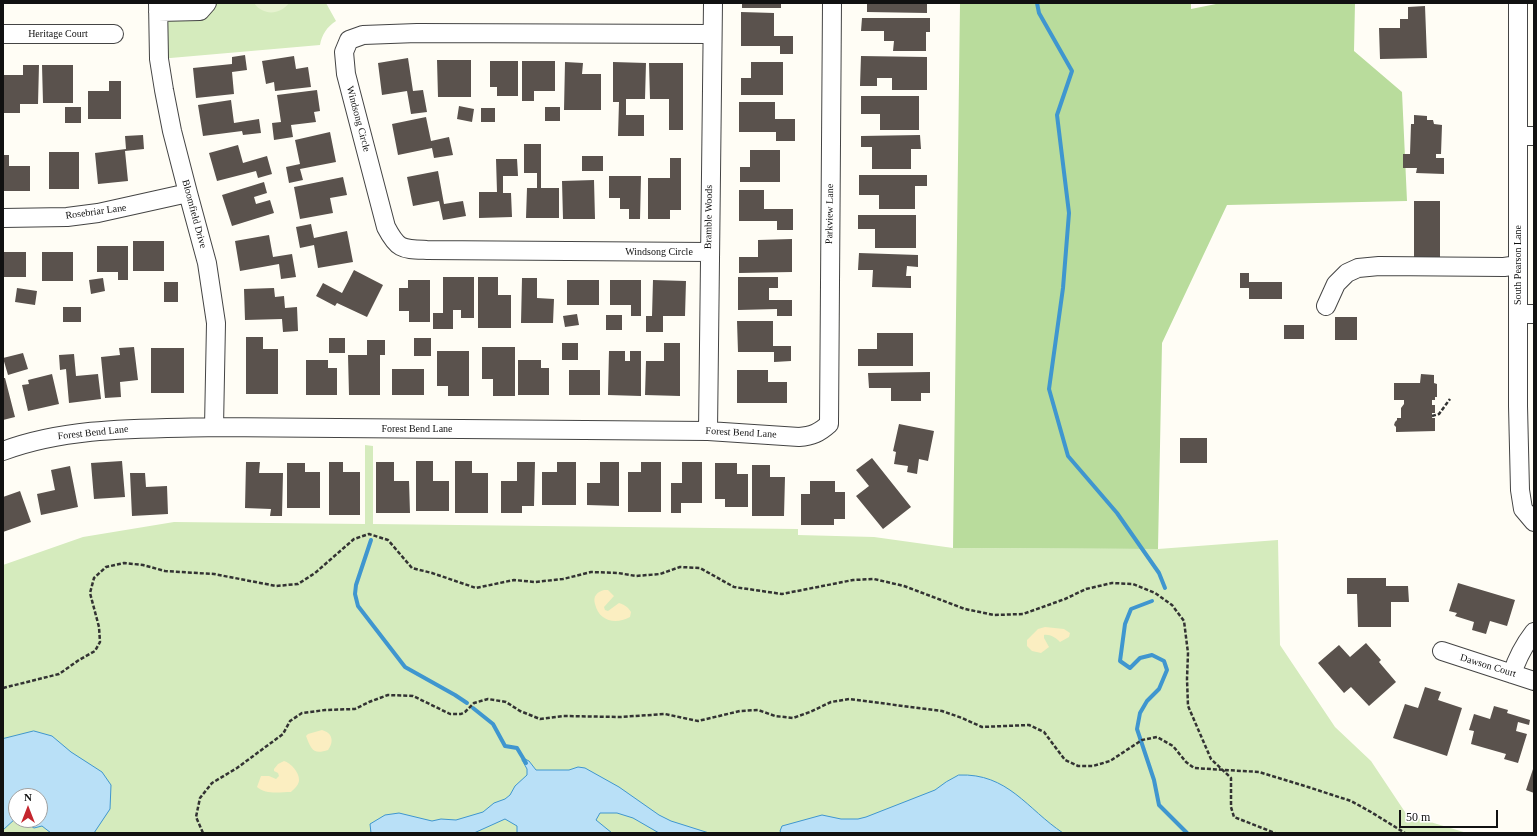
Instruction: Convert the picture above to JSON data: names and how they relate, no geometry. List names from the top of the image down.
{
  "streets": {
    "street": [
      "Heritage Court",
      "Windsong Circle",
      "Rosebriar Lane",
      "Bloomfield Drive",
      "Parkview Lane",
      "Bramble Woods",
      "South Pearson Lane",
      "Forest Bend Lane",
      "Dawson Court"
    ]
  },
  "crossings": [
    ["Windsong Circle", "Bramble Woods"],
    ["Rosebriar Lane", "Bloomfield Drive"],
    ["Bloomfield Drive", "Forest Bend Lane"],
    ["Parkview Lane", "Forest Bend Lane"],
    ["Bramble Woods", "Forest Bend Lane"]
  ],
  "scale_bar": "50 m",
  "north": "top"
}
